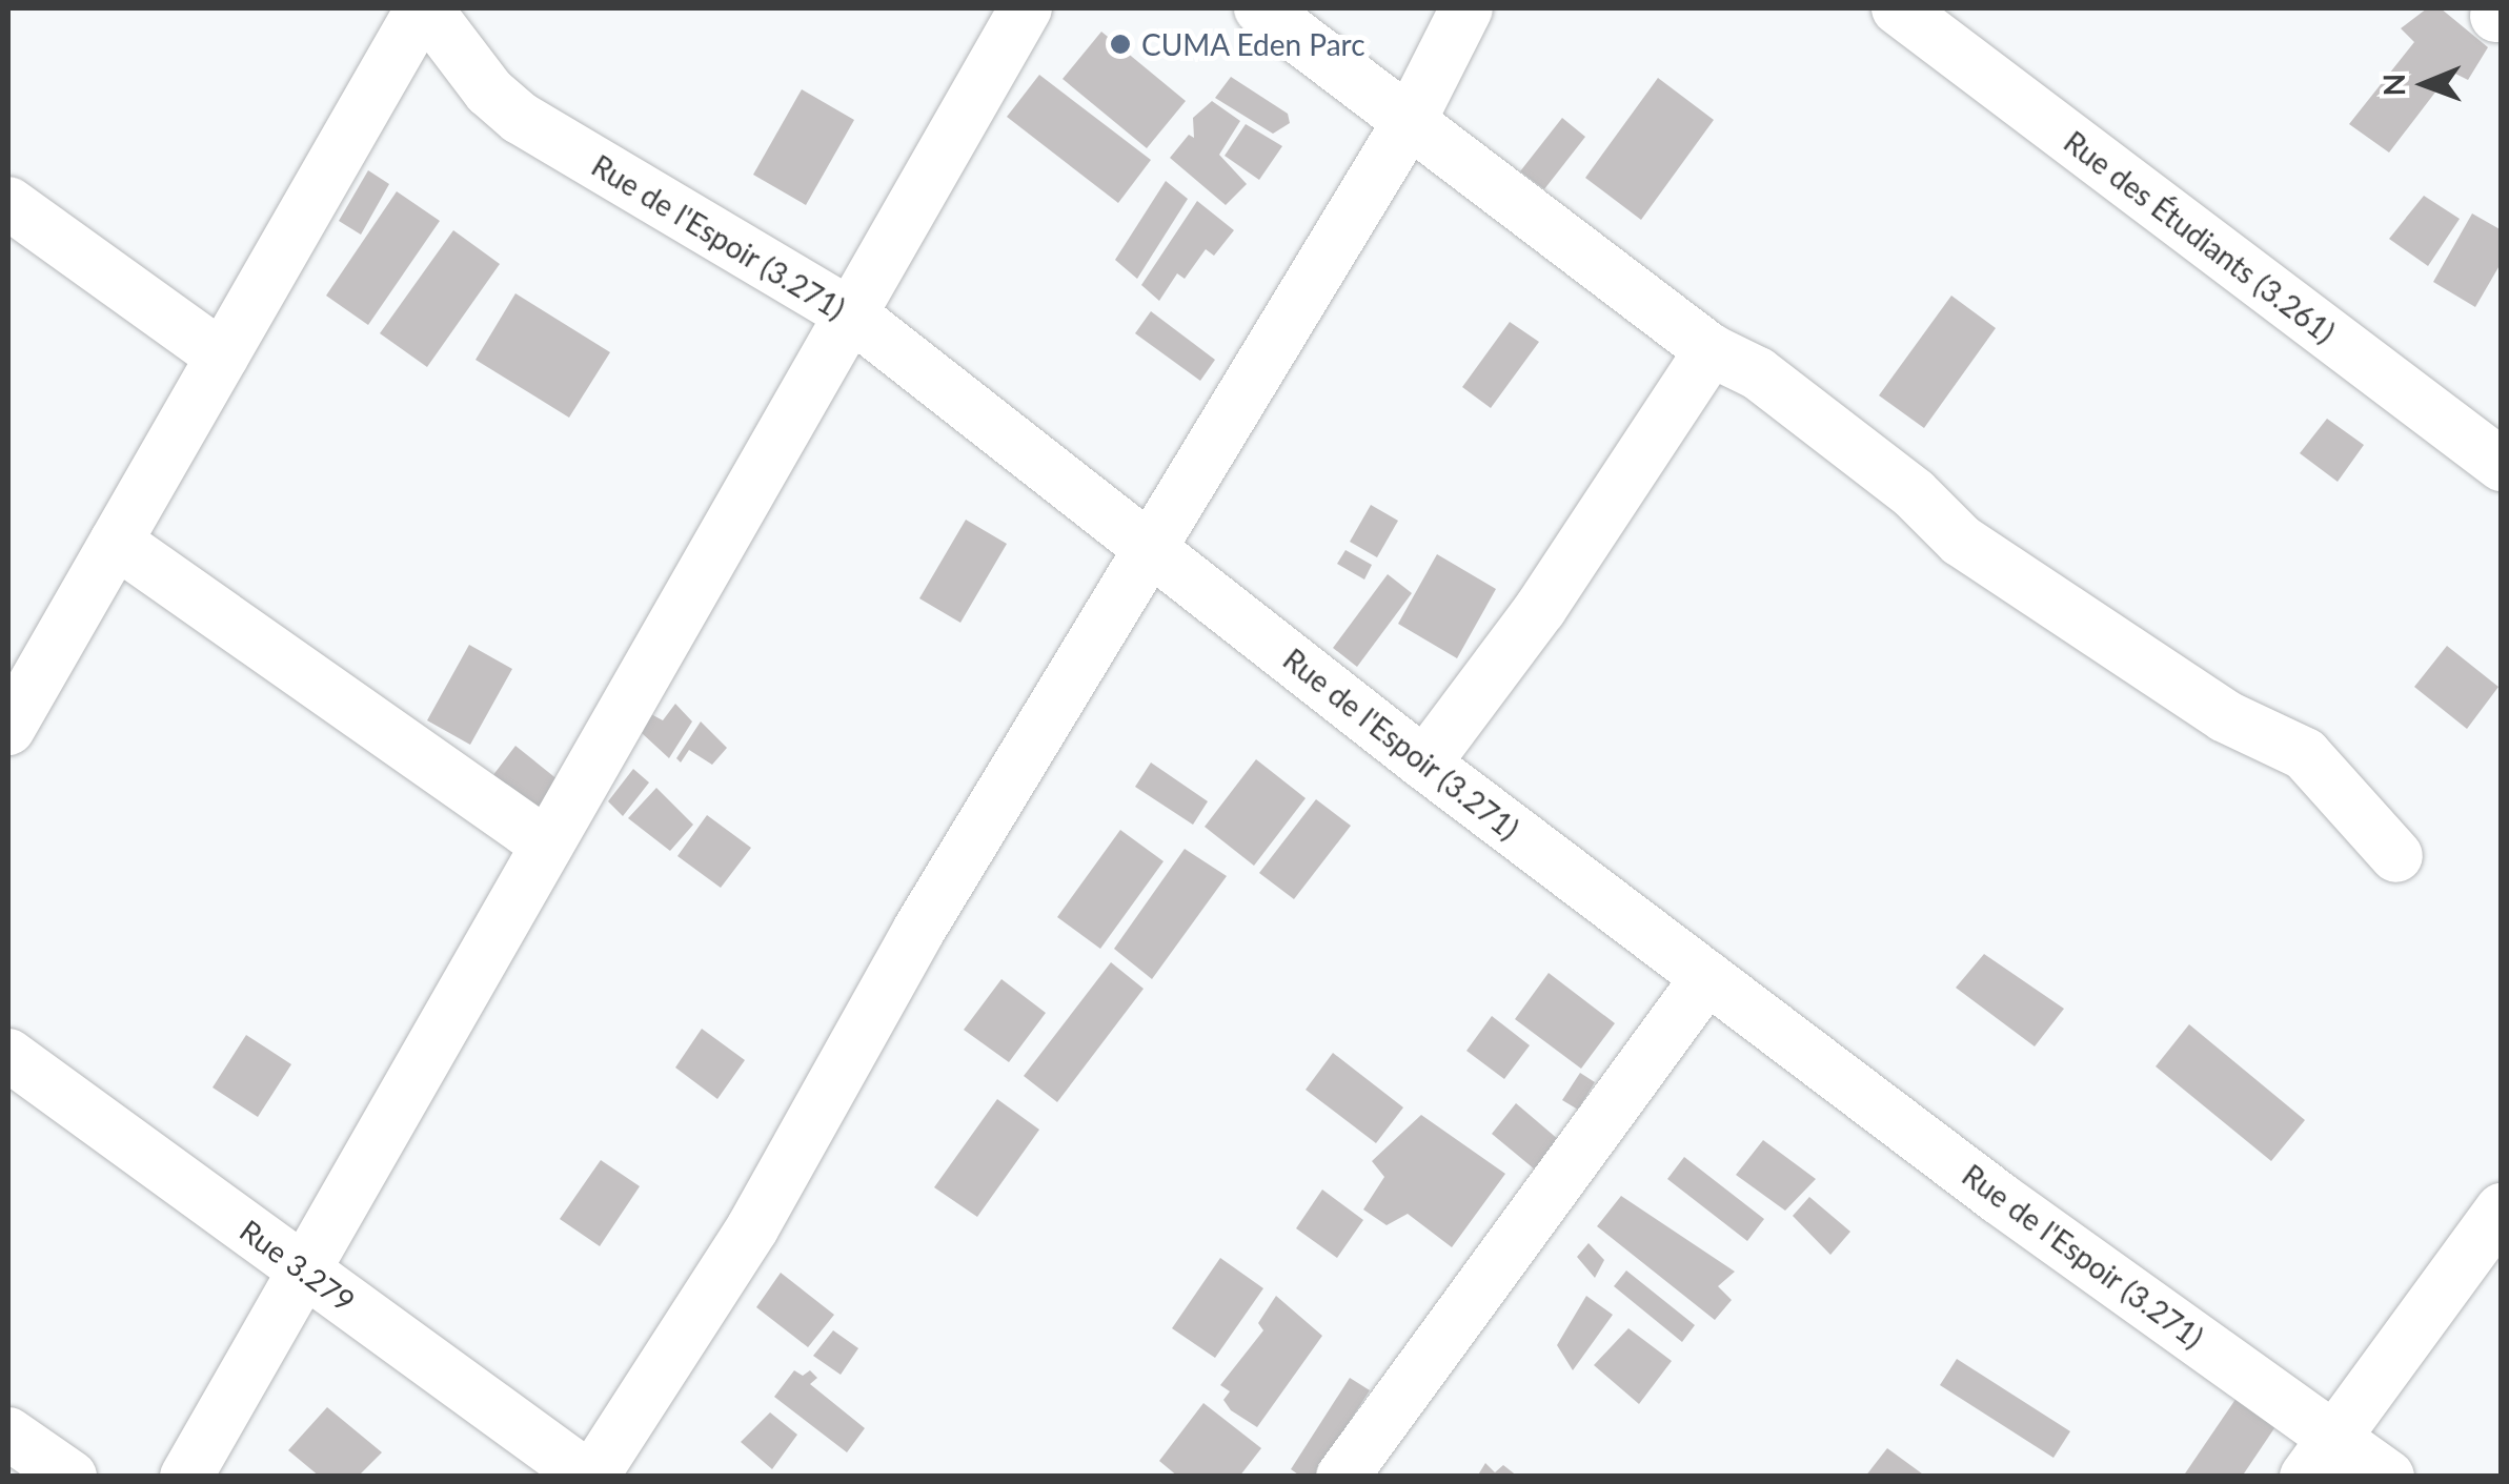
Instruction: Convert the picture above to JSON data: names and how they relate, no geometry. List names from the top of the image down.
{
  "streets": {
    "street": ["Rue de l'Espoir (3.271)", "Rue des Étudiants (3.261)", "Rue 3.279"]
  },
  "places": ["CUMA Eden Parc"],
  "north": "left"
}
